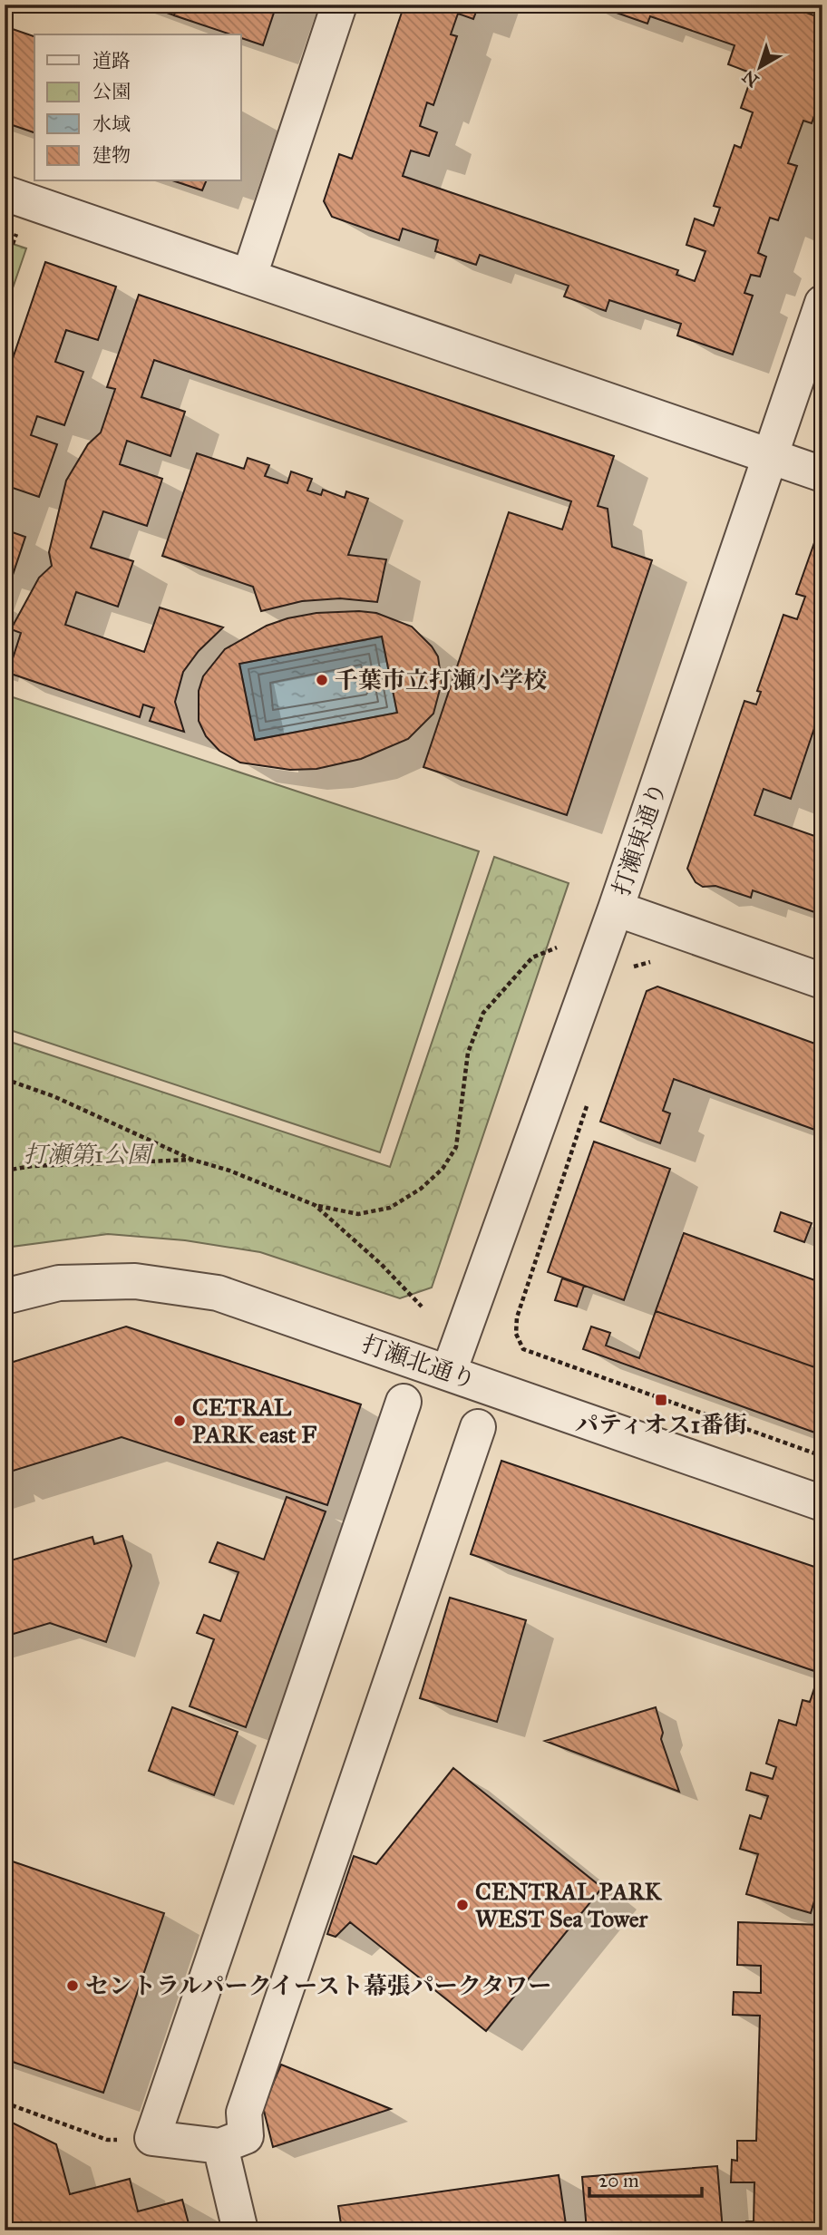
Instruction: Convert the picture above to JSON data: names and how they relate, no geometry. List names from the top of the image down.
{
  "streets": {
    "street": ["打瀬東通り", "打瀬北通り"]
  },
  "crossings": [
    ["打瀬東通り", "打瀬北通り"]
  ],
  "parks": ["打瀬第1公園"],
  "places": {
    "other": [
      "千葉市立打瀬小学校",
      "CETRAL PARK east F",
      "CENTRAL PARK WEST Sea Tower",
      "セントラルパークイースト幕張パークタワー"
    ],
    "transit": ["パティオス1番街"]
  },
  "legend": [
    "道路",
    "公園",
    "水域",
    "建物"
  ],
  "scale_bar": "20 m",
  "north": "bottom left"
}
